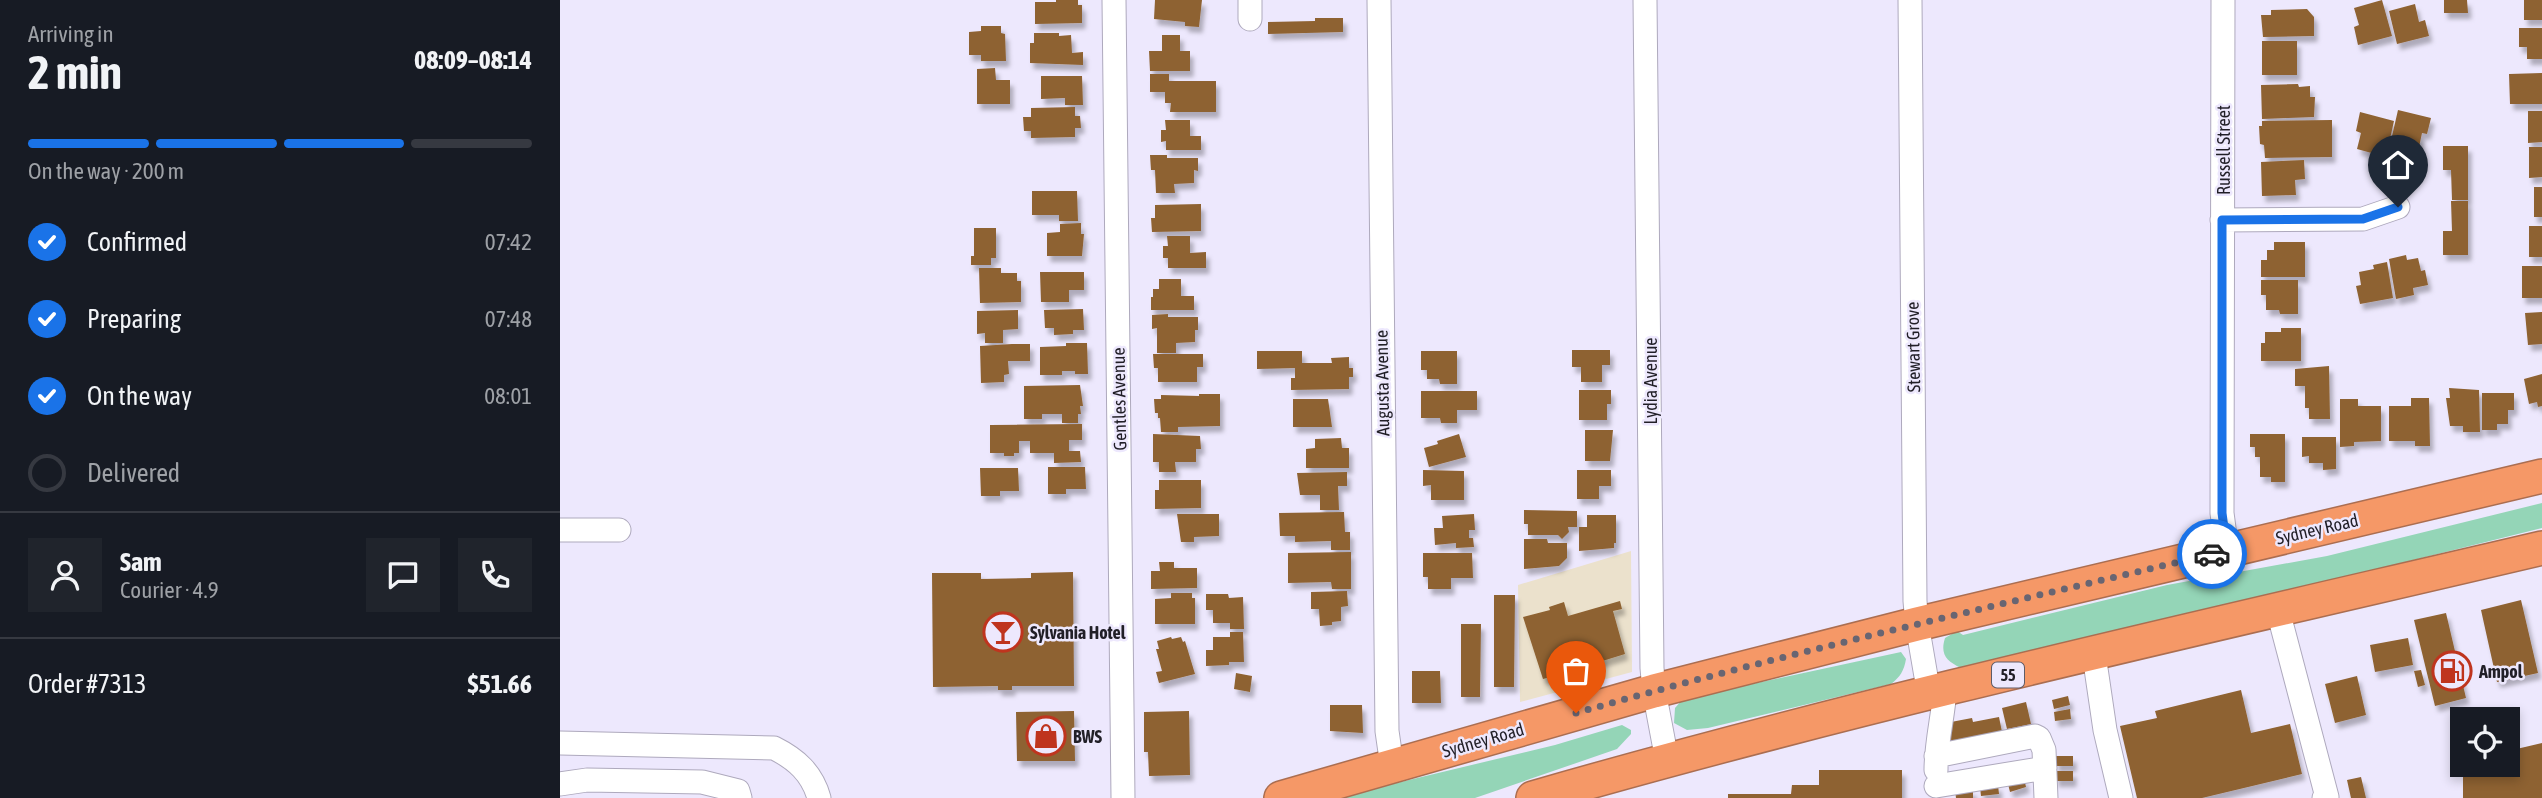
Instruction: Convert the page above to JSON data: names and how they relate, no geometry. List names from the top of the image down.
{
  "streets": {
    "highway": ["Sydney Road", "55"],
    "street": [
      "Russell Street",
      "Stewart Grove",
      "Lydia Avenue",
      "Augusta Avenue",
      "Gentles Avenue"
    ]
  },
  "crossings": [
    ["Russell Street", "Sydney Road"],
    ["Stewart Grove", "Sydney Road"],
    ["Stewart Grove", "55"],
    ["Lydia Avenue", "Sydney Road"],
    ["Lydia Avenue", "55"],
    ["Augusta Avenue", "Sydney Road"]
  ],
  "places": {
    "bar": ["Sylvania Hotel"],
    "fuel station": ["Ampol"],
    "shop": ["BWS"]
  },
  "page": {
    "heading": ["2 min", "Arriving in", "08:09–08:14"],
    "panel": [
      "Sam",
      "Courier · 4.9",
      "Order #7313",
      "$51.66"
    ],
    "bar": "On the way · 200 m",
    "list": [
      ["Confirmed", "07:42"],
      ["Preparing", "07:48"],
      ["On the way", "08:01"],
      "Delivered"
    ]
  }
}
